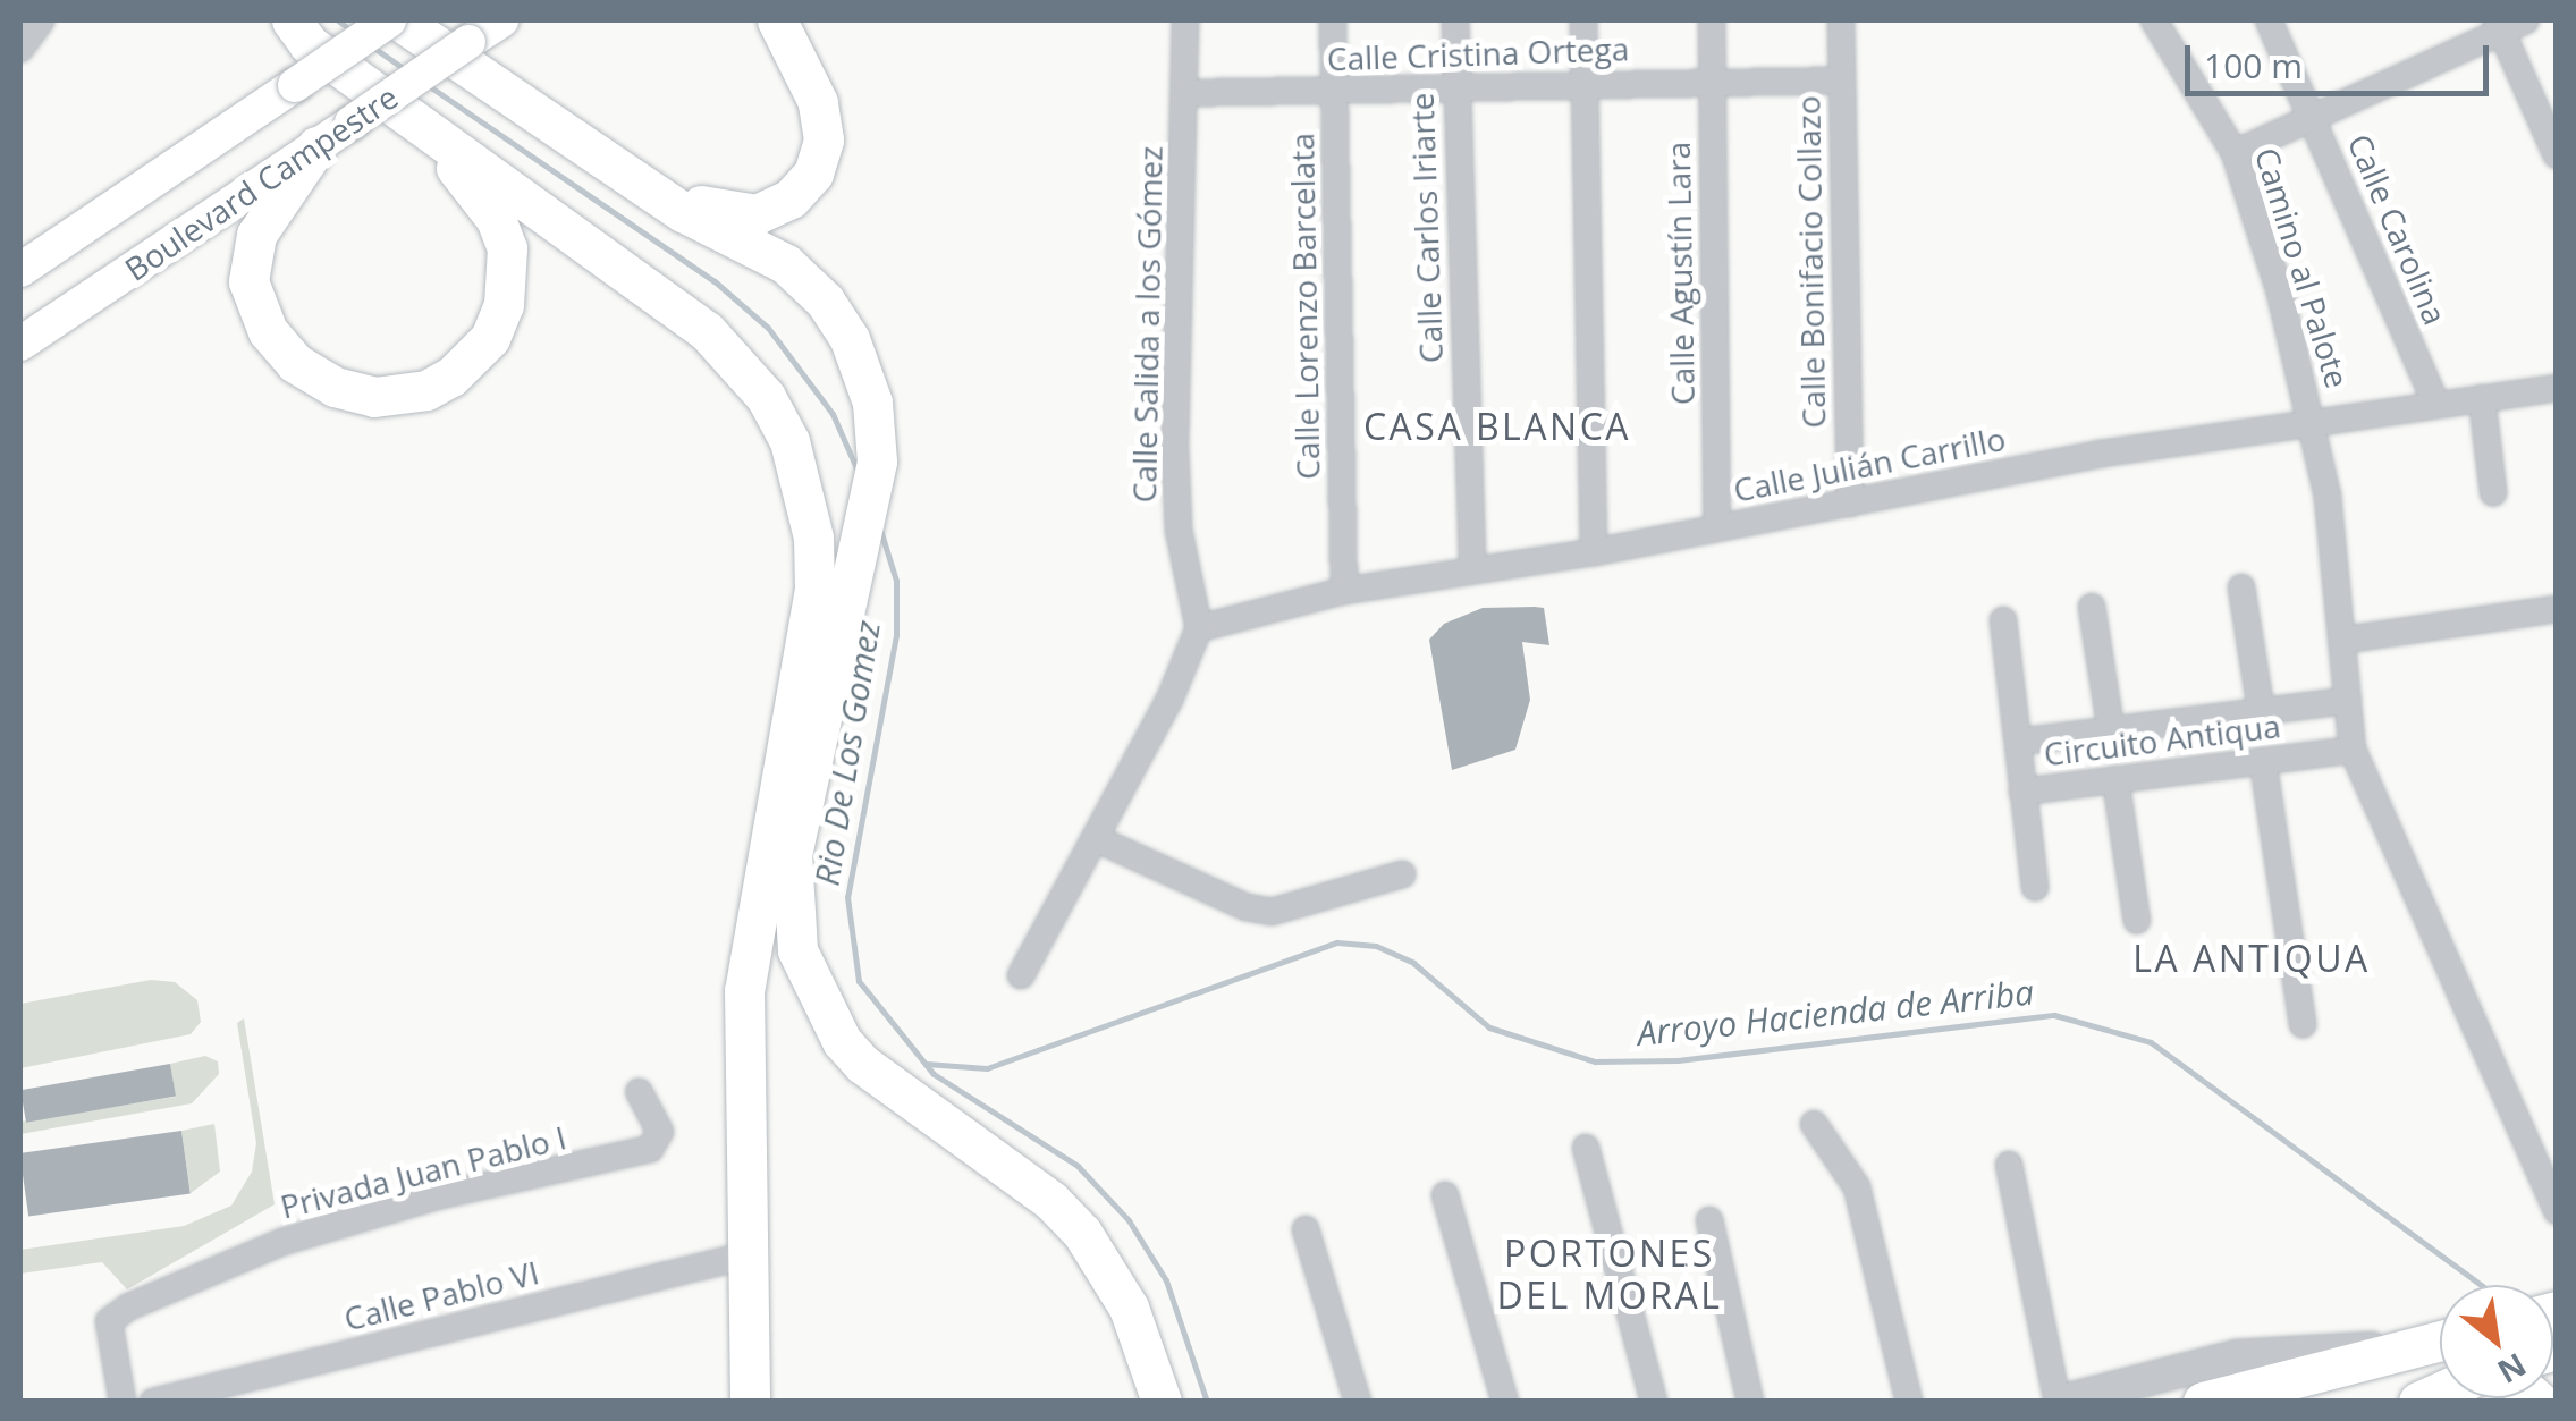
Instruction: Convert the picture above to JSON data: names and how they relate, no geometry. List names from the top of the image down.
{
  "streets": {
    "main road": ["Boulevard Campestre"],
    "street": [
      "Calle Cristina Ortega",
      "Calle Carlos Iriarte",
      "Calle Carolina",
      "Calle Bonifacio Collazo",
      "Camino al Palote",
      "Calle Agustín Lara",
      "Calle Lorenzo Barcelata",
      "Calle Salida a los Gómez",
      "Calle Julián Carrillo",
      "Circuito Antiqua",
      "Privada Juan Pablo I",
      "Calle Pablo VI"
    ]
  },
  "crossings": [
    ["Calle Cristina Ortega", "Calle Carlos Iriarte"],
    ["Calle Cristina Ortega", "Calle Bonifacio Collazo"],
    ["Calle Cristina Ortega", "Calle Agustín Lara"],
    ["Calle Cristina Ortega", "Calle Lorenzo Barcelata"],
    ["Calle Cristina Ortega", "Calle Salida a los Gómez"],
    ["Calle Carlos Iriarte", "Calle Julián Carrillo"],
    ["Calle Carolina", "Calle Julián Carrillo"],
    ["Calle Bonifacio Collazo", "Calle Julián Carrillo"],
    ["Camino al Palote", "Calle Julián Carrillo"],
    ["Camino al Palote", "Circuito Antiqua"],
    ["Calle Agustín Lara", "Calle Julián Carrillo"],
    ["Calle Lorenzo Barcelata", "Calle Julián Carrillo"],
    ["Calle Salida a los Gómez", "Calle Julián Carrillo"]
  ],
  "districts": ["CASA BLANCA", "LA ANTIQUA", "PORTONES DEL MORAL"],
  "water": ["Rio De Los Gomez", "Arroyo Hacienda de Arriba"],
  "scale_bar": "100 m",
  "north": "bottom right"
}
